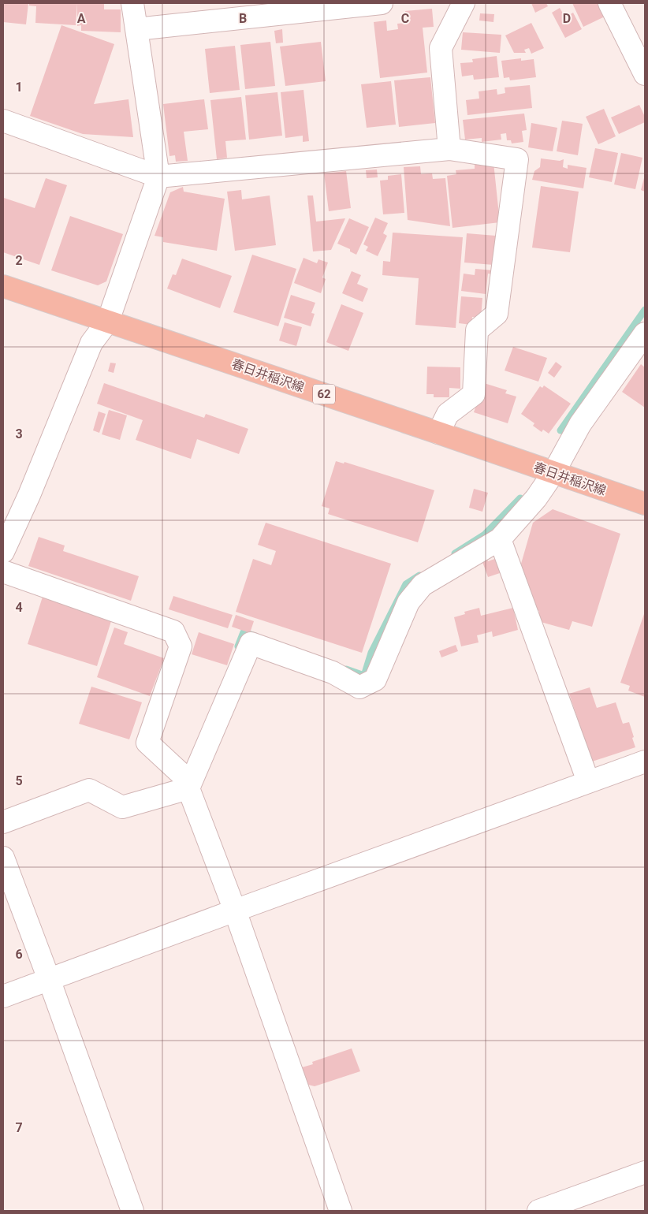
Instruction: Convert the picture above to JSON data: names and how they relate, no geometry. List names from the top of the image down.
{
  "streets": {
    "main road": ["春日井稲沢線", "62"]
  },
  "grid": {
    "columns": [
      "A",
      "B",
      "C",
      "D"
    ],
    "rows": [
      "1",
      "2",
      "3",
      "4",
      "5",
      "6",
      "7"
    ]
  }
}
